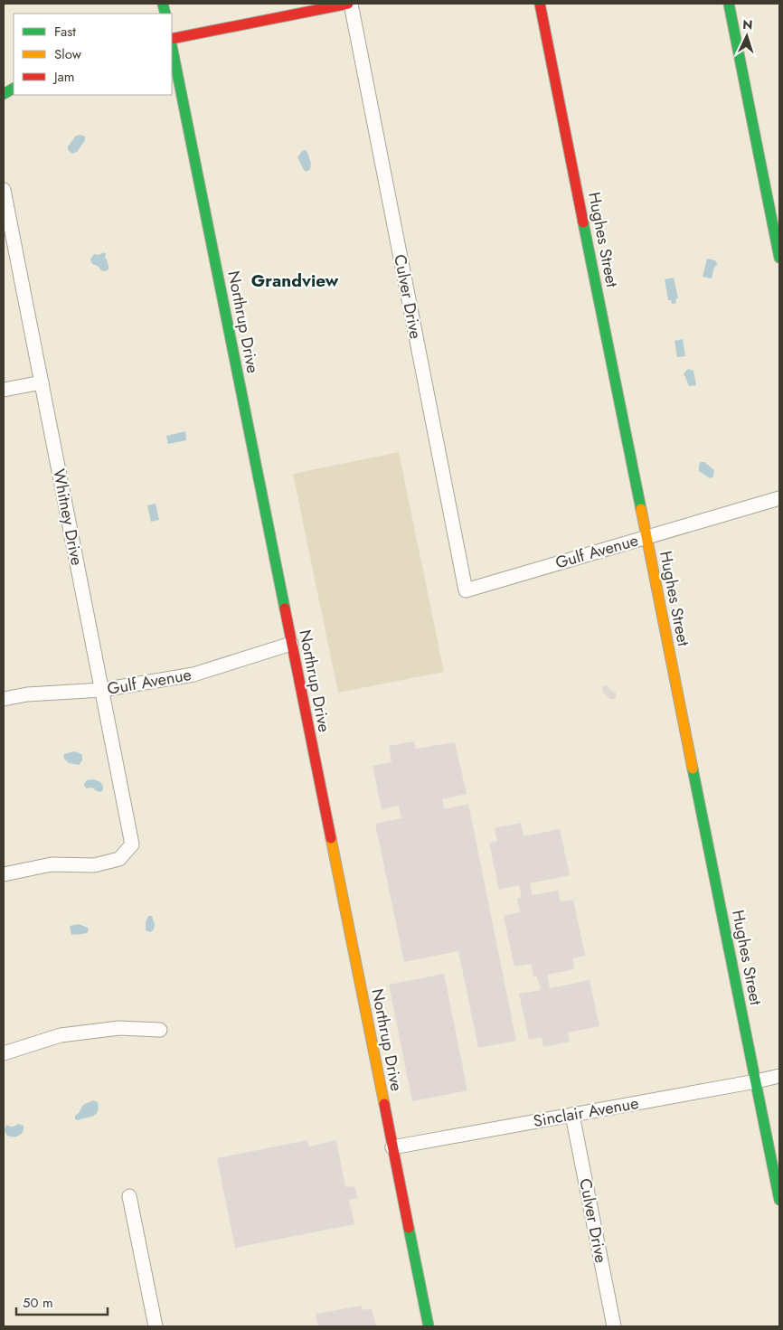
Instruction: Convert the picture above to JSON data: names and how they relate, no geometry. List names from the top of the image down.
{
  "streets": {
    "street": [
      "Hughes Street",
      "Culver Drive",
      "Northrup Drive",
      "Whitney Drive",
      "Gulf Avenue",
      "Sinclair Avenue"
    ]
  },
  "crossings": [
    ["Hughes Street", "Gulf Avenue"],
    ["Hughes Street", "Sinclair Avenue"],
    ["Culver Drive", "Gulf Avenue"],
    ["Culver Drive", "Sinclair Avenue"],
    ["Northrup Drive", "Gulf Avenue"],
    ["Northrup Drive", "Sinclair Avenue"],
    ["Whitney Drive", "Gulf Avenue"]
  ],
  "districts": ["Grandview"],
  "legend": ["Fast", "Slow", "Jam"],
  "scale_bar": "50 m",
  "north": "top"
}
